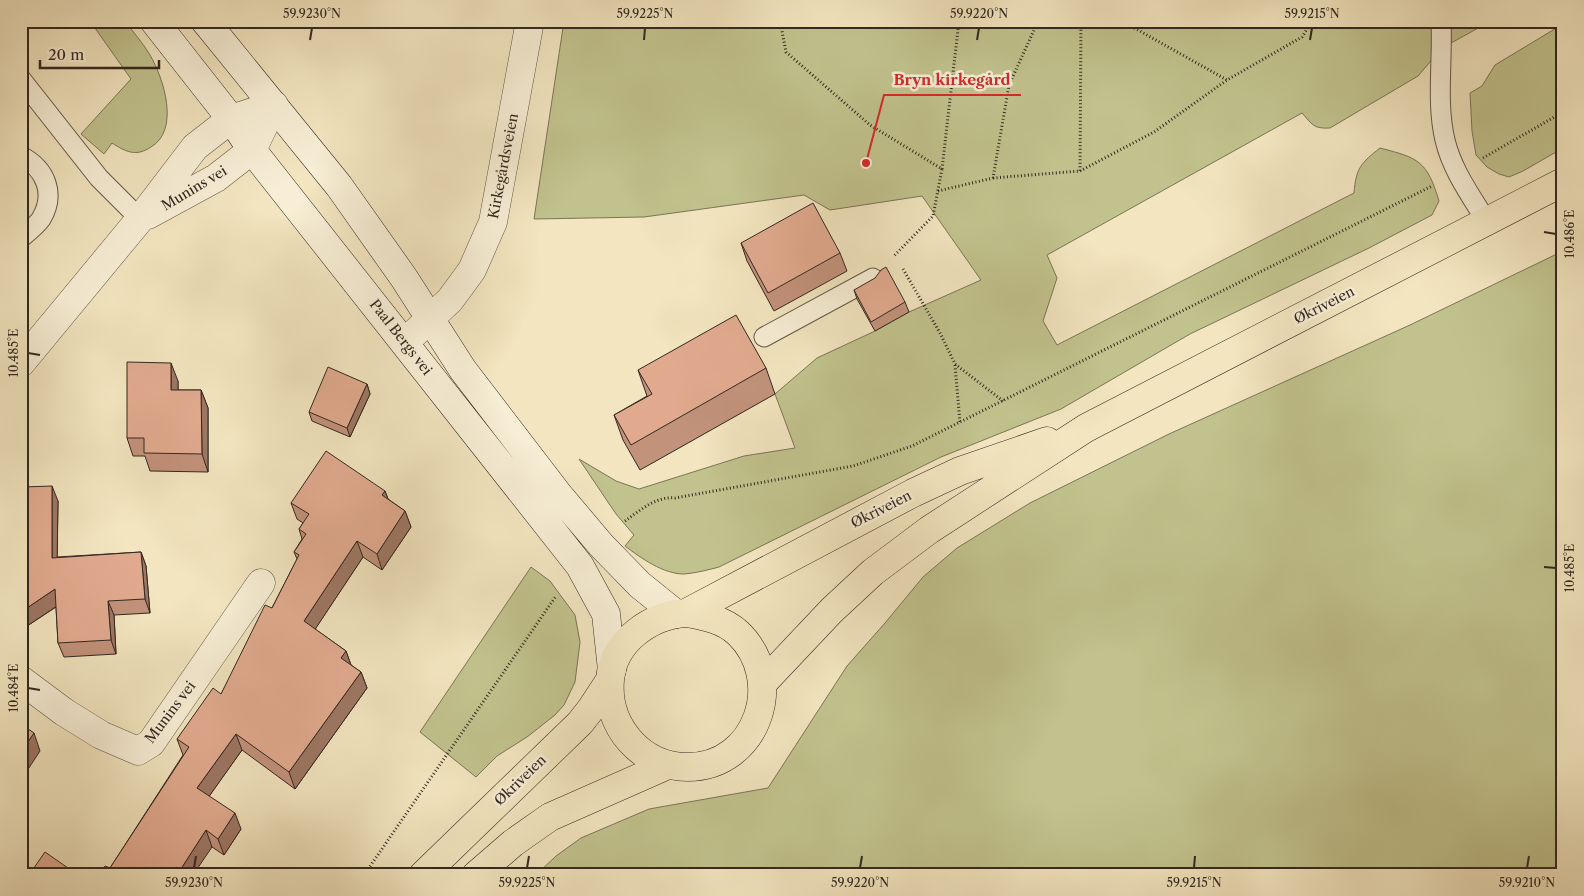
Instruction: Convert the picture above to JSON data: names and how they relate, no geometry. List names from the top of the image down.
{
  "streets": {
    "main road": ["Økriveien"],
    "street": ["Kirkegårdsveien", "Munins vei", "Paal Bergs vei"]
  },
  "crossings": [
    ["Kirkegårdsveien", "Paal Bergs vei"],
    ["Munins vei", "Paal Bergs vei"],
    ["Økriveien", "Paal Bergs vei"]
  ],
  "places": ["Bryn kirkegård"],
  "scale_bar": "20 m",
  "coordinates": [
    "59.9230°N",
    "59.9225°N",
    "59.9220°N",
    "59.9215°N",
    "10.486°E",
    "10.485°E",
    "10.484°E",
    "59.9210°N"
  ]
}
